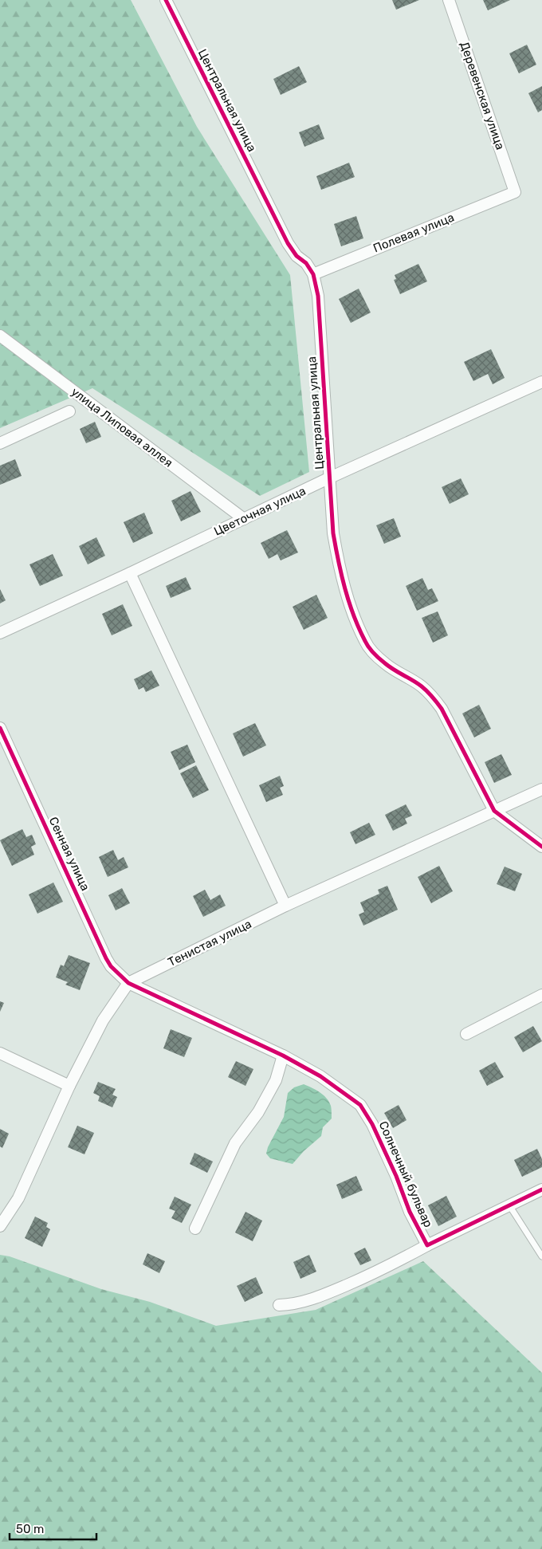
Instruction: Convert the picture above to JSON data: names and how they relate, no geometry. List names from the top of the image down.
{
  "streets": {
    "street": [
      "Деревенская улица",
      "Центральная улица",
      "Полевая улица",
      "улица Липовая аллея",
      "Цветочная улица",
      "Сенная улица",
      "Тенистая улица",
      "Солнечный бульвар"
    ]
  },
  "crossings": [
    ["Деревенская улица", "Полевая улица"],
    ["Центральная улица", "Полевая улица"],
    ["Центральная улица", "Цветочная улица"],
    ["Центральная улица", "Тенистая улица"],
    ["улица Липовая аллея", "Цветочная улица"],
    ["Сенная улица", "Тенистая улица"],
    ["Сенная улица", "Солнечный бульвар"],
    ["Тенистая улица", "Солнечный бульвар"]
  ],
  "scale_bar": "50 m"
}
